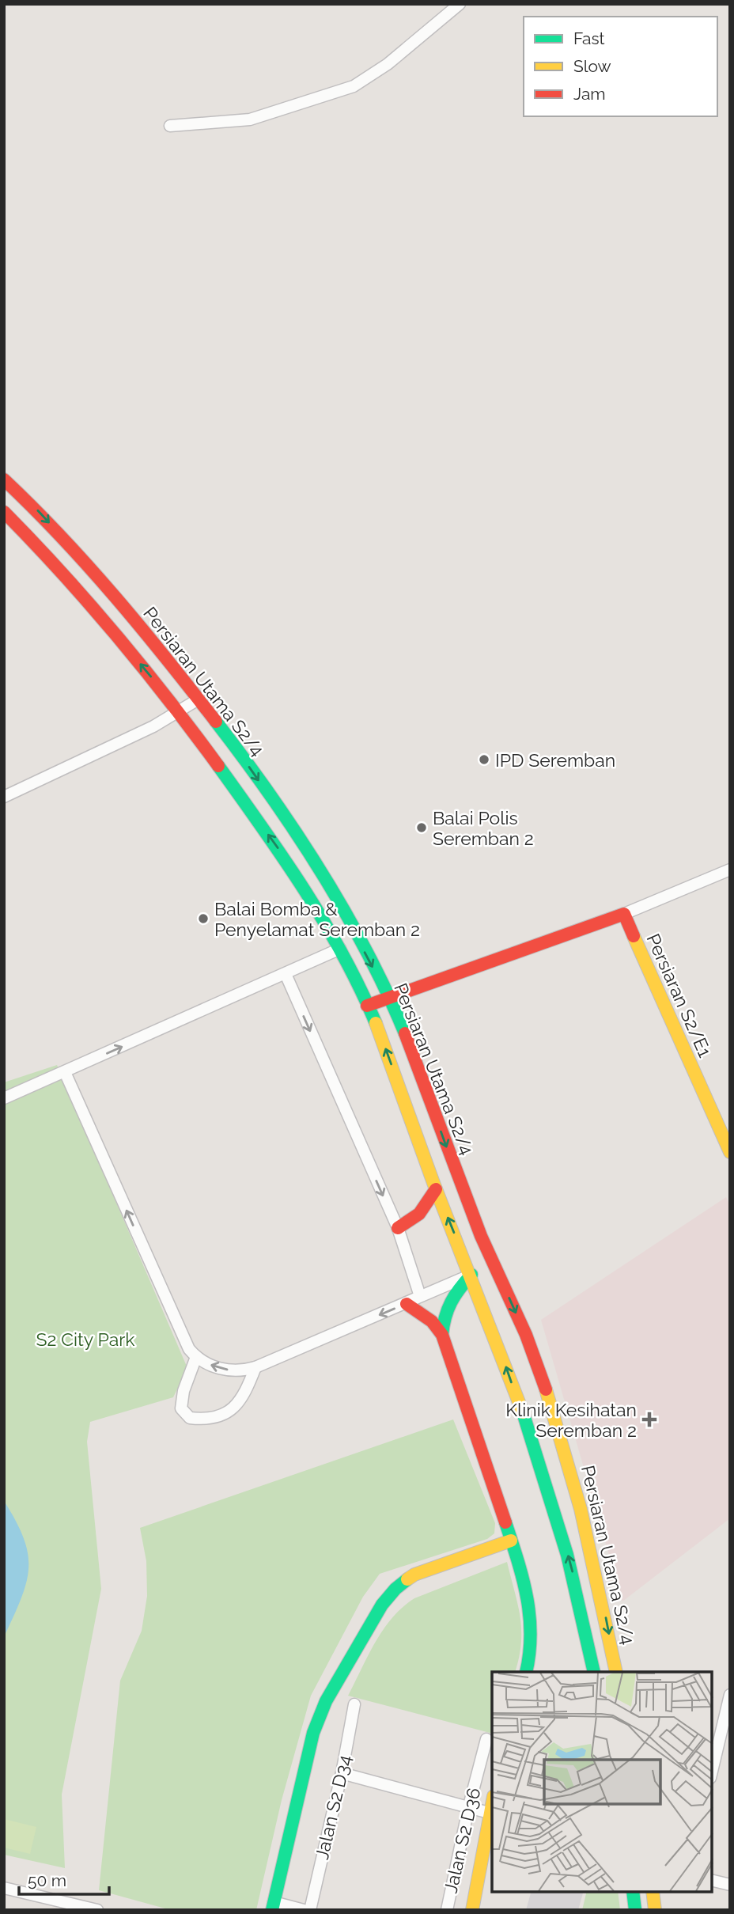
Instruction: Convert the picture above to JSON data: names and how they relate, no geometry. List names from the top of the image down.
{
  "streets": {
    "main road": ["Persiaran Utama S2/4", "Persiaran S2/E1"],
    "street": ["Jalan S2 D34", "Jalan S2 D36"]
  },
  "parks": ["S2 City Park"],
  "places": {
    "other": ["IPD Seremban", "Balai Polis Seremban 2", "Balai Bomba & Penyelamat Seremban 2"],
    "health": ["Klinik Kesihatan Seremban 2"]
  },
  "legend": ["Fast", "Slow", "Jam"],
  "scale_bar": "50 m"
}
